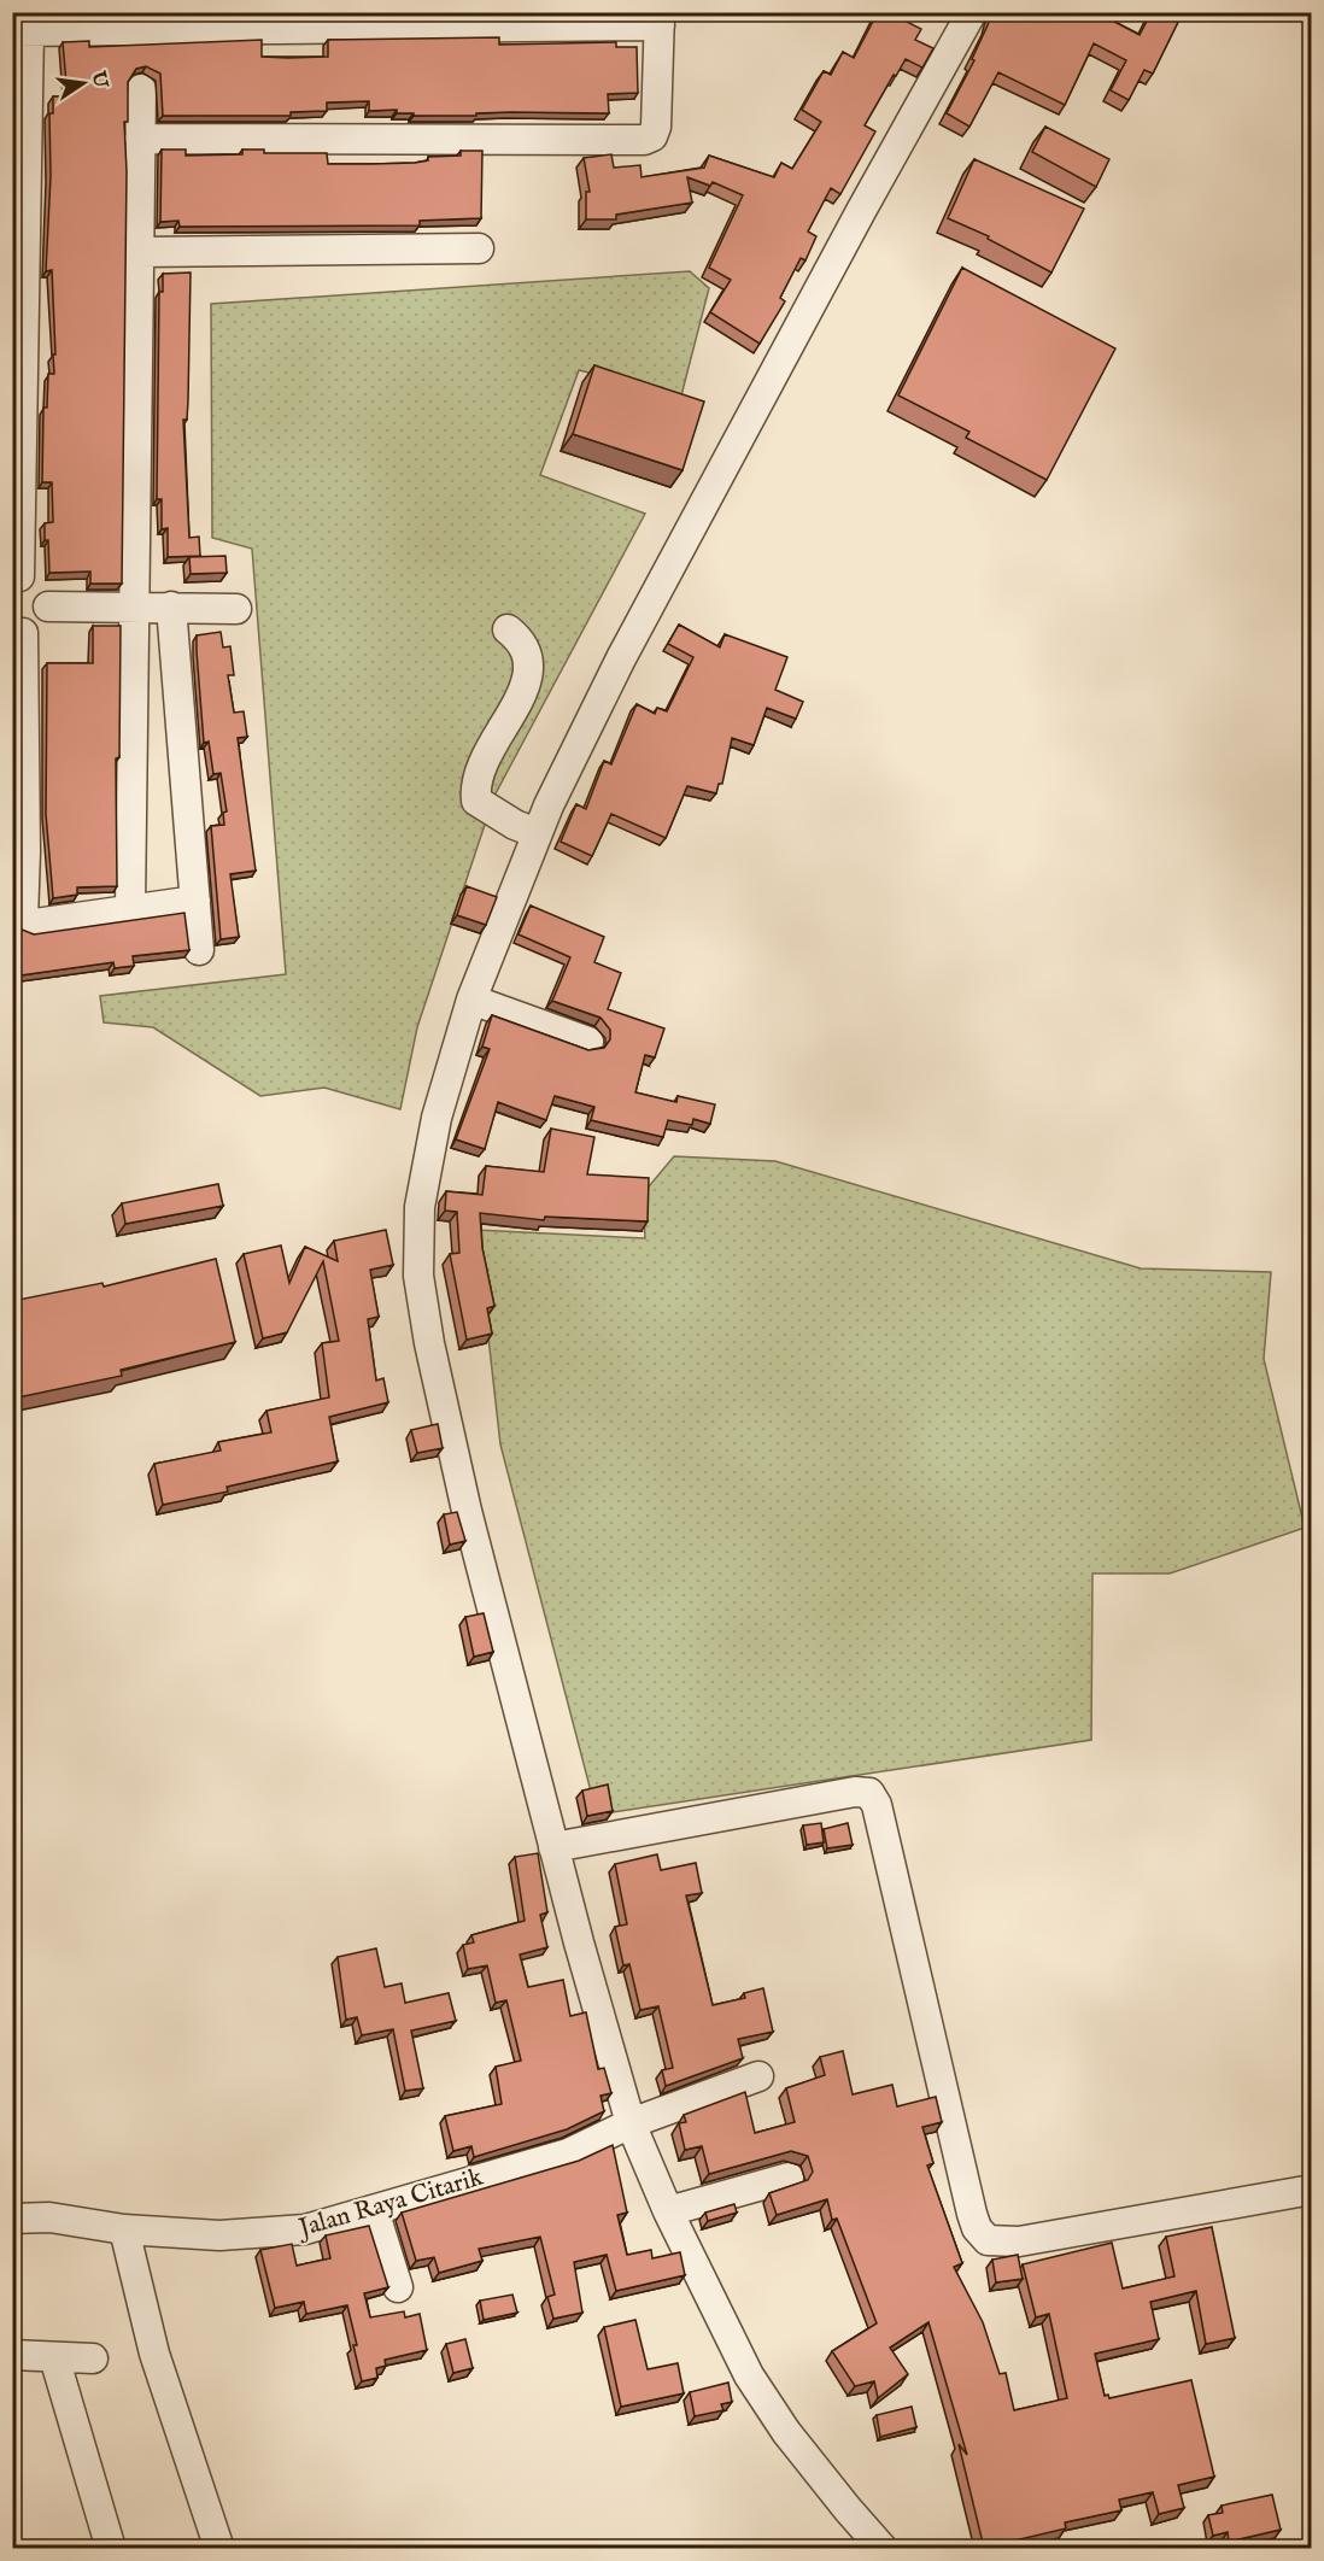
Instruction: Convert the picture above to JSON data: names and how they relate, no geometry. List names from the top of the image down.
{
  "streets": {
    "street": ["Jalan Raya Citarik"]
  },
  "north": "right"
}
